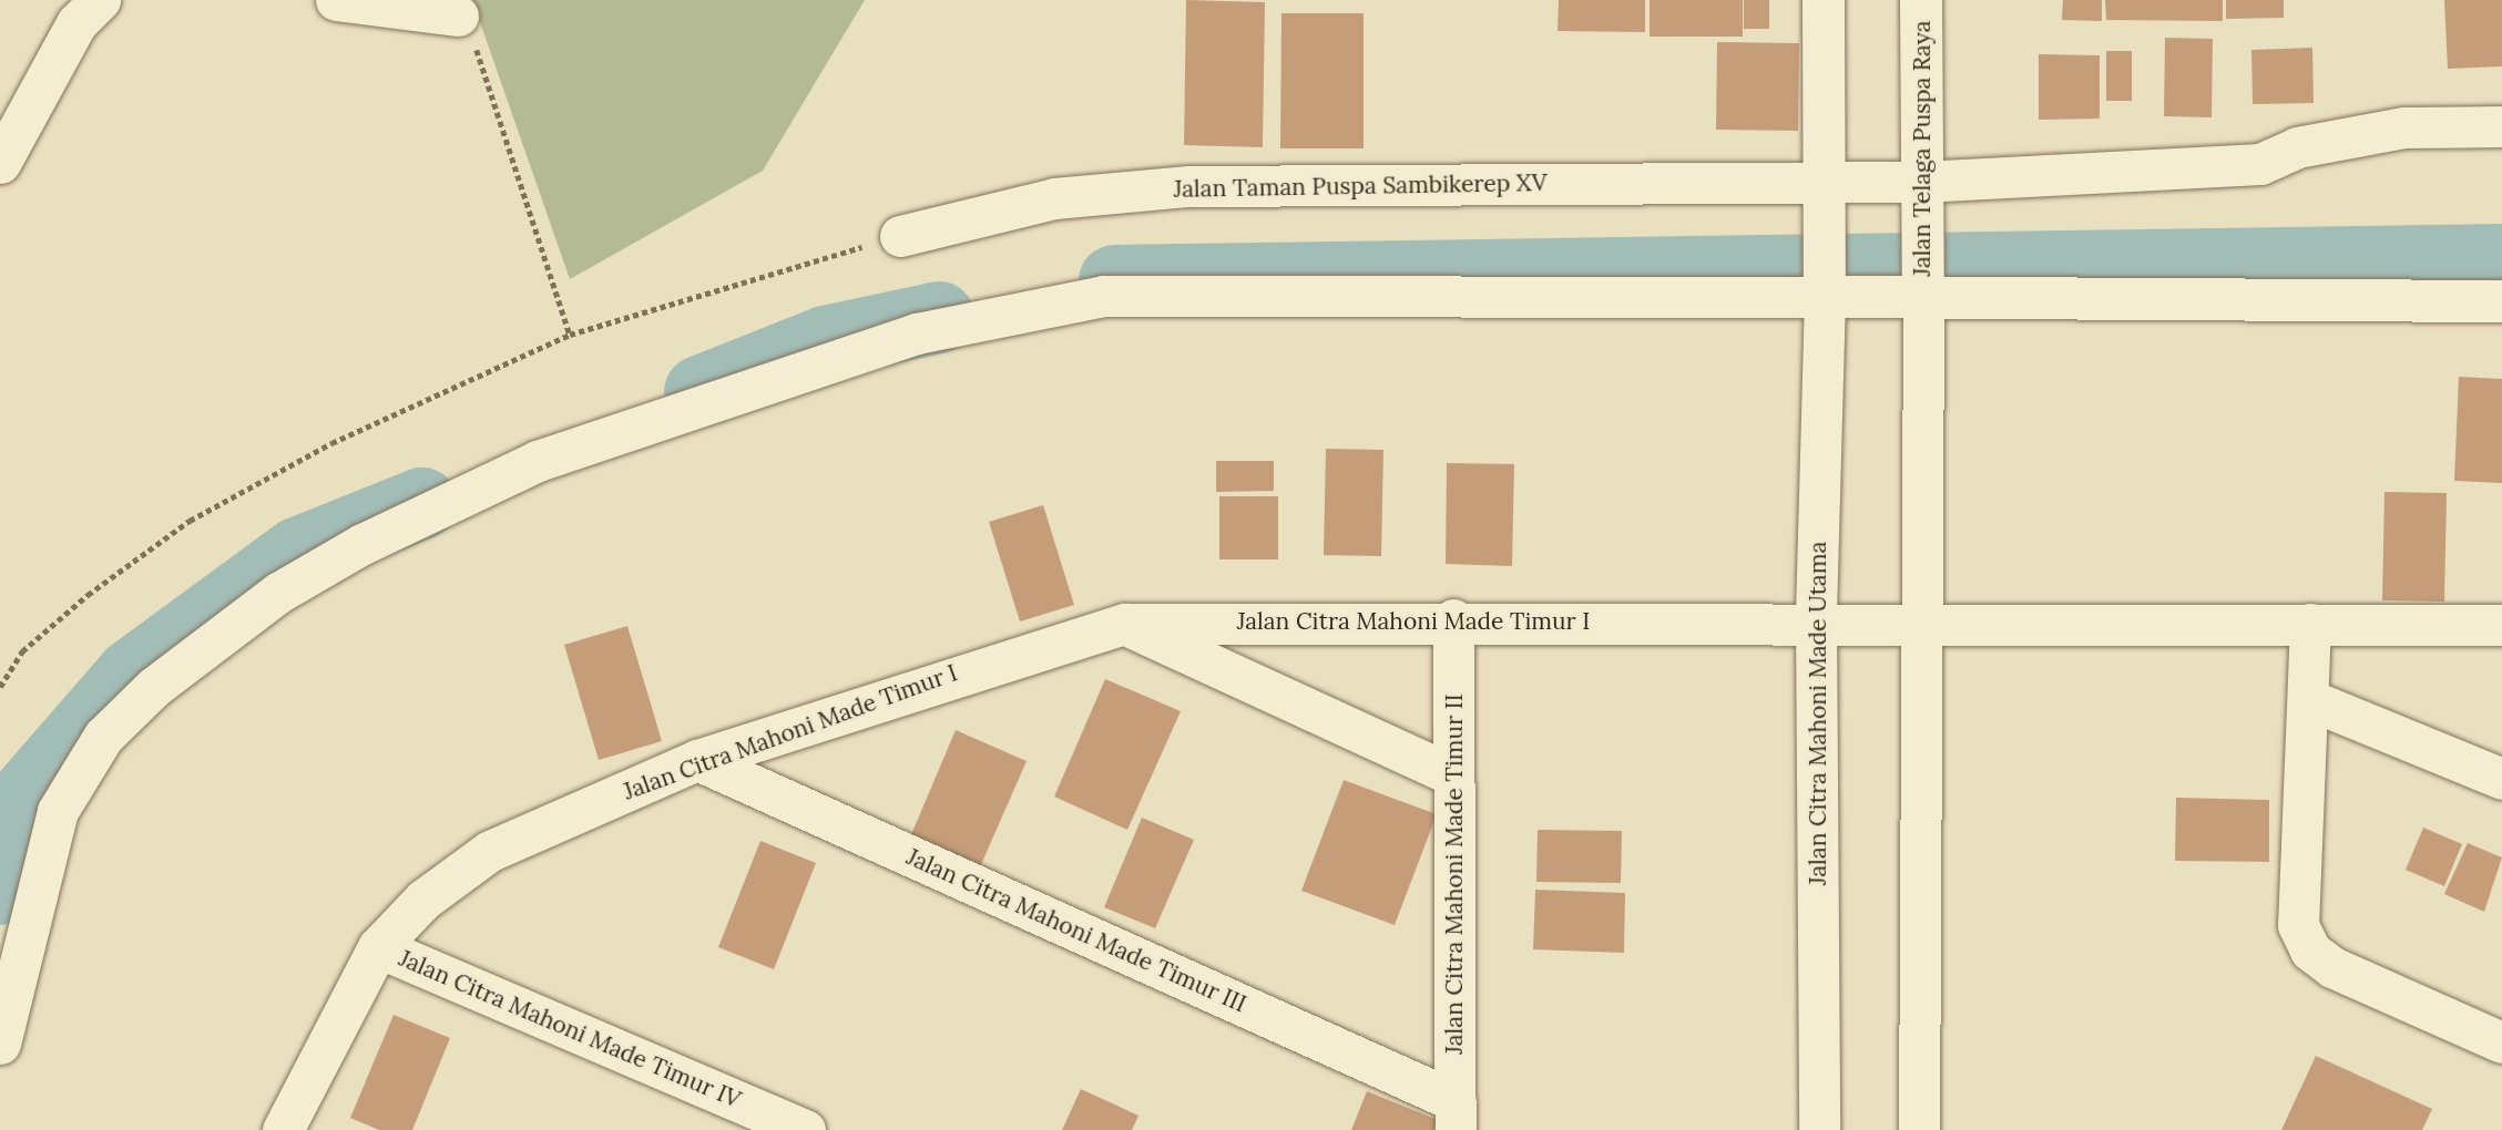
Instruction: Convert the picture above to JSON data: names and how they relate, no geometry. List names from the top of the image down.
{
  "streets": {
    "main road": ["Jalan Telaga Puspa Raya"],
    "street": [
      "Jalan Taman Puspa Sambikerep XV",
      "Jalan Citra Mahoni Made Timur I",
      "Jalan Citra Mahoni Made Utama",
      "Jalan Citra Mahoni Made Timur II",
      "Jalan Citra Mahoni Made Timur III",
      "Jalan Citra Mahoni Made Timur IV"
    ]
  },
  "crossings": [
    ["Jalan Telaga Puspa Raya", "Jalan Taman Puspa Sambikerep XV"],
    ["Jalan Citra Mahoni Made Timur I", "Jalan Citra Mahoni Made Utama"],
    ["Jalan Citra Mahoni Made Timur I", "Jalan Citra Mahoni Made Timur II"],
    ["Jalan Citra Mahoni Made Timur I", "Jalan Citra Mahoni Made Timur III"],
    ["Jalan Citra Mahoni Made Timur I", "Jalan Citra Mahoni Made Timur IV"],
    ["Jalan Citra Mahoni Made Timur II", "Jalan Citra Mahoni Made Timur III"]
  ]
}
